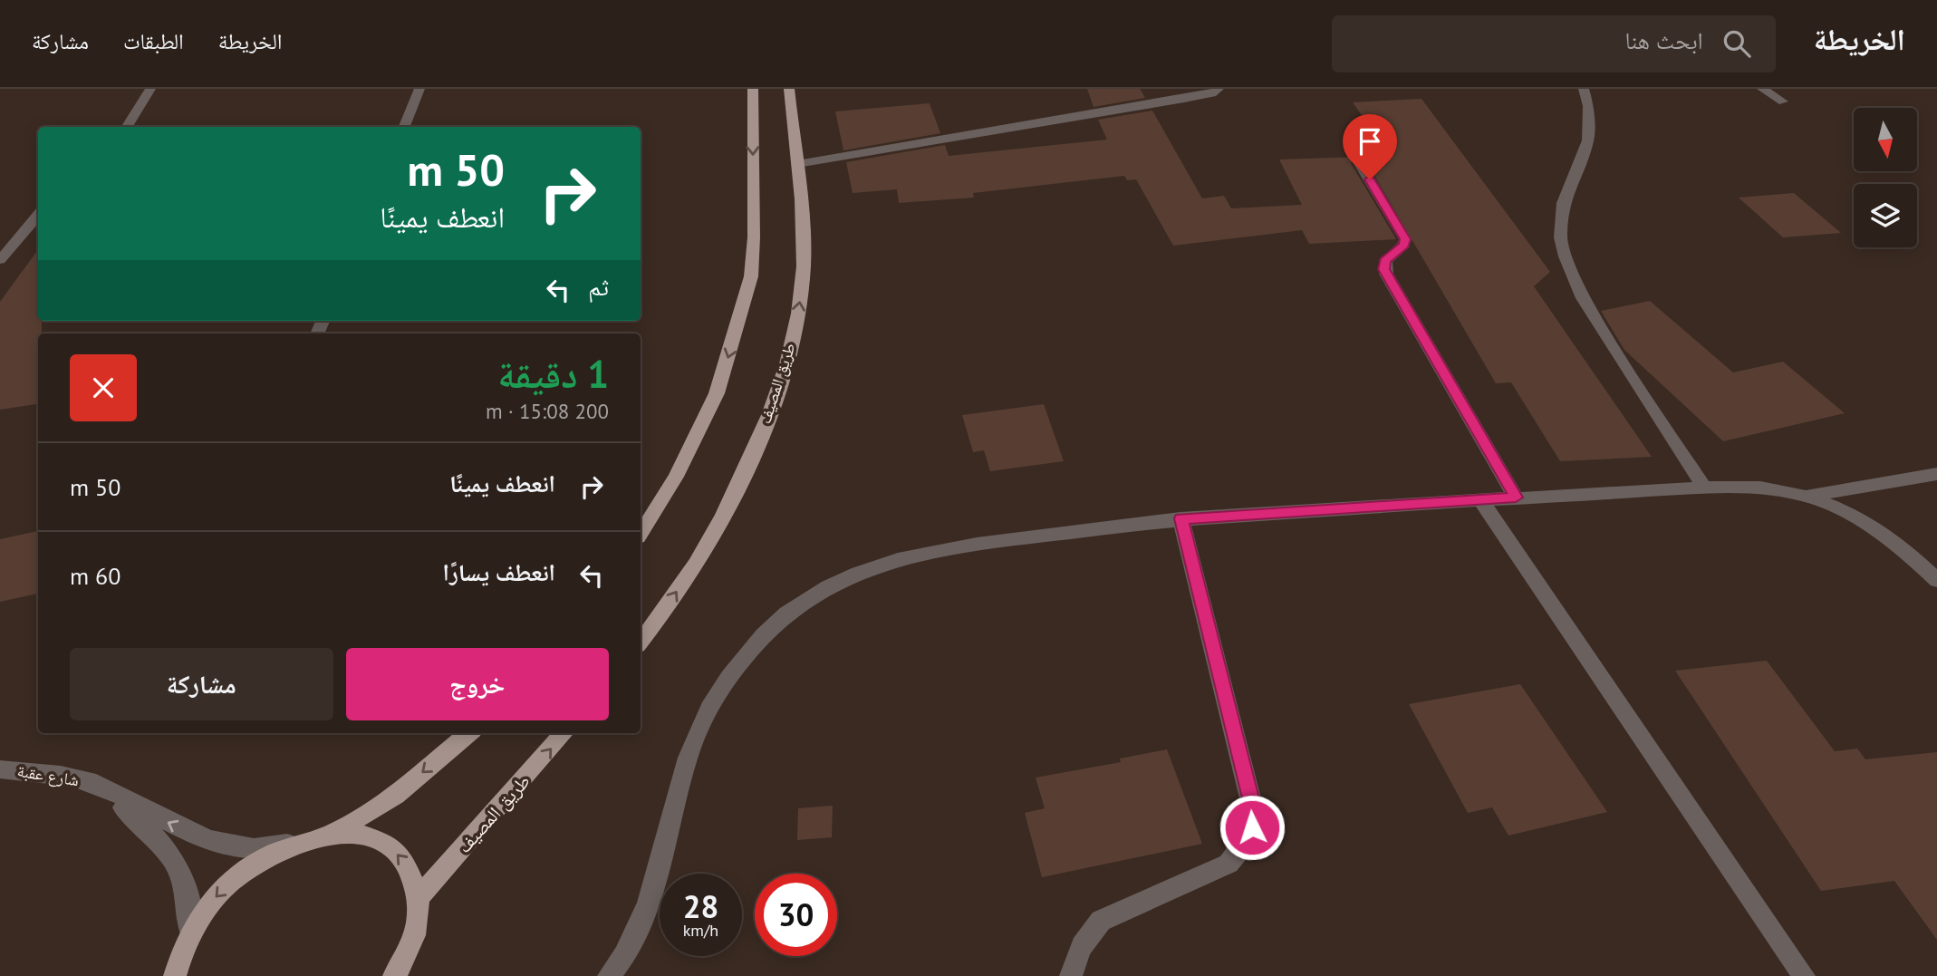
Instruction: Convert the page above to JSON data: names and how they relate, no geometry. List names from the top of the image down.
{
  "streets": {
    "main road": ["طريق المصيف"],
    "street": ["شارع عقبة"]
  },
  "north": "bottom",
  "page": {
    "header": "الخريطة",
    "search": "ابحث هنا",
    "nav": ["الخريطة", "الطبقات", "مشاركة"],
    "turn": ["50 m", "انعطف يمينًا"],
    "then": "ثم",
    "heading": ["1 دقيقة", "200 m · 15:08"],
    "list": [
      {
        "name": "انعطف يمينًا",
        "value": "50 m"
      },
      {
        "name": "انعطف يسارًا",
        "value": "60 m"
      }
    ],
    "buttons": ["خروج", "مشاركة"],
    "speed": "28 km/h",
    "limit": "30"
  }
}
